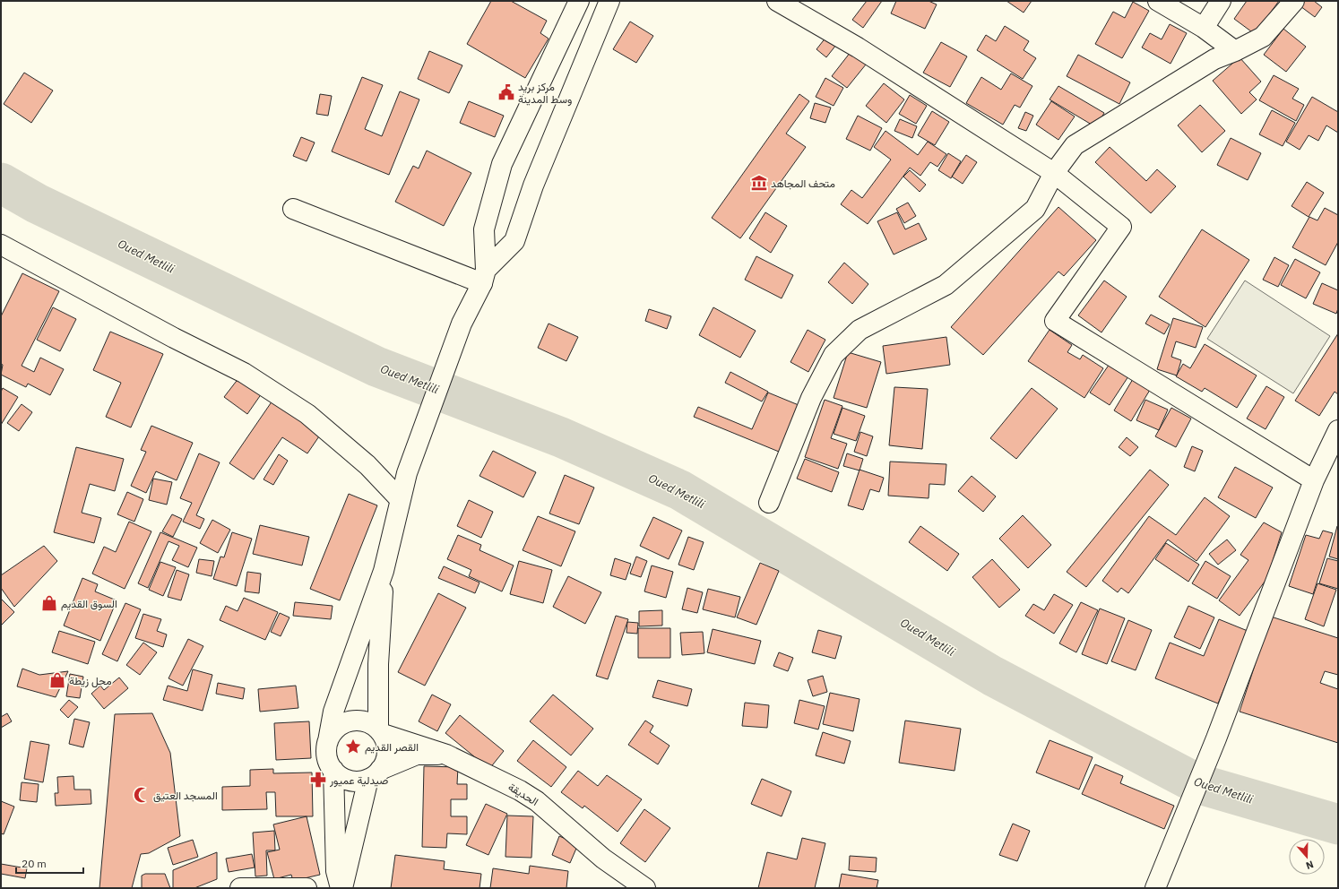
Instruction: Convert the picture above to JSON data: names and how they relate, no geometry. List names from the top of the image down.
{
  "streets": {
    "street": ["الحديقة"]
  },
  "water": ["Oued Metlili"],
  "places": {
    "public building": ["مركز بريد وسط المدينة"],
    "museum": ["متحف المجاهد"],
    "shop": ["السوق القديم", "محل زيطة"],
    "place": ["القصر القديم"],
    "pharmacy": ["صيدلية عميور"],
    "mosque": ["المسجد العتيق"]
  },
  "scale_bar": "20 m",
  "north": "bottom"
}
